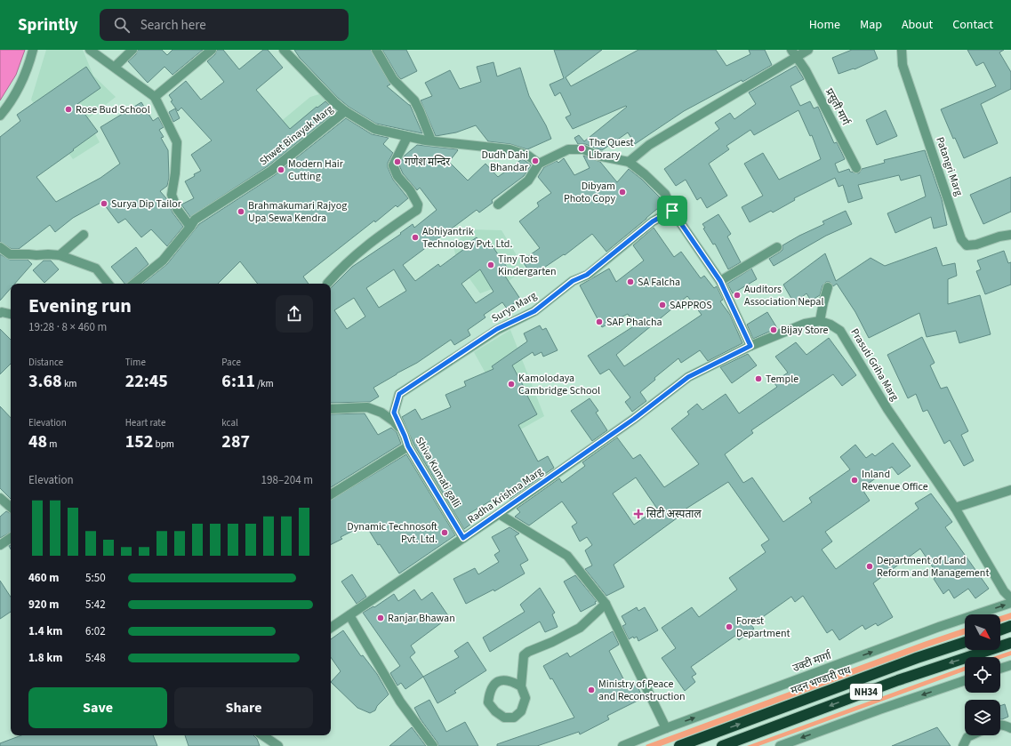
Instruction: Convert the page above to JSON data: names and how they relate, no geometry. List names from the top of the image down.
{
  "streets": {
    "highway": ["मदन भण्डारी पथ", "NH34"],
    "street": [
      "प्रसुती मार्ग",
      "Shwet Binayak Marg",
      "Patangri Marg",
      "Surya Marg",
      "Prasuti Griha Marg",
      "Shiva Kumati galli",
      "Radha Krishna Marg",
      "उक्टी मार्गा"
    ]
  },
  "crossings": [
    ["Surya Marg", "Shiva Kumati galli"],
    ["Shiva Kumati galli", "Radha Krishna Marg"]
  ],
  "places": {
    "other": [
      "Rose Bud School",
      "The Quest Library",
      "Dudh Dahi Bhandar",
      "गणेश मन्दिर",
      "Modern Hair Cutting",
      "Dibyam Photo Copy",
      "Surya Dip Tailor",
      "Brahmakumari Rajyog Upa Sewa Kendra",
      "Abhiyantrik Technology Pvt. Ltd.",
      "Tiny Tots Kindergarten",
      "SA Falcha",
      "Auditors Association Nepal",
      "SAPPROS",
      "SAP Phalcha",
      "Bijay Store",
      "Temple",
      "Kamolodaya Cambridge School",
      "Inland Revenue Office",
      "Dynamic Technosoft Pvt. Ltd.",
      "Department of Land Reform and Management",
      "Ranjar Bhawan",
      "Forest Department",
      "Ministry of Peace and Reconstruction"
    ],
    "health": ["सिटी अस्पताल"]
  },
  "north": "bottom right",
  "page": {
    "header": "Sprintly",
    "search": "Search here",
    "nav": [
      "Home",
      "Map",
      "About",
      "Contact"
    ],
    "heading": ["Evening run", "19:28 · 8 × 460 m"],
    "stats": [
      ["Distance", "3.68 km"],
      ["Time", "22:45"],
      ["Pace", "6:11 /km"],
      ["Elevation", "48 m"],
      ["Heart rate", "152 bpm"],
      ["kcal", "287"]
    ],
    "chart": ["Elevation", "198–204 m"],
    "list": [
      {
        "name": "460 m",
        "note": "5:50"
      },
      {
        "name": "920 m",
        "note": "5:42"
      },
      {
        "name": "1.4 km",
        "note": "6:02"
      },
      {
        "name": "1.8 km",
        "note": "5:48"
      }
    ],
    "buttons": ["Save", "Share"]
  }
}
